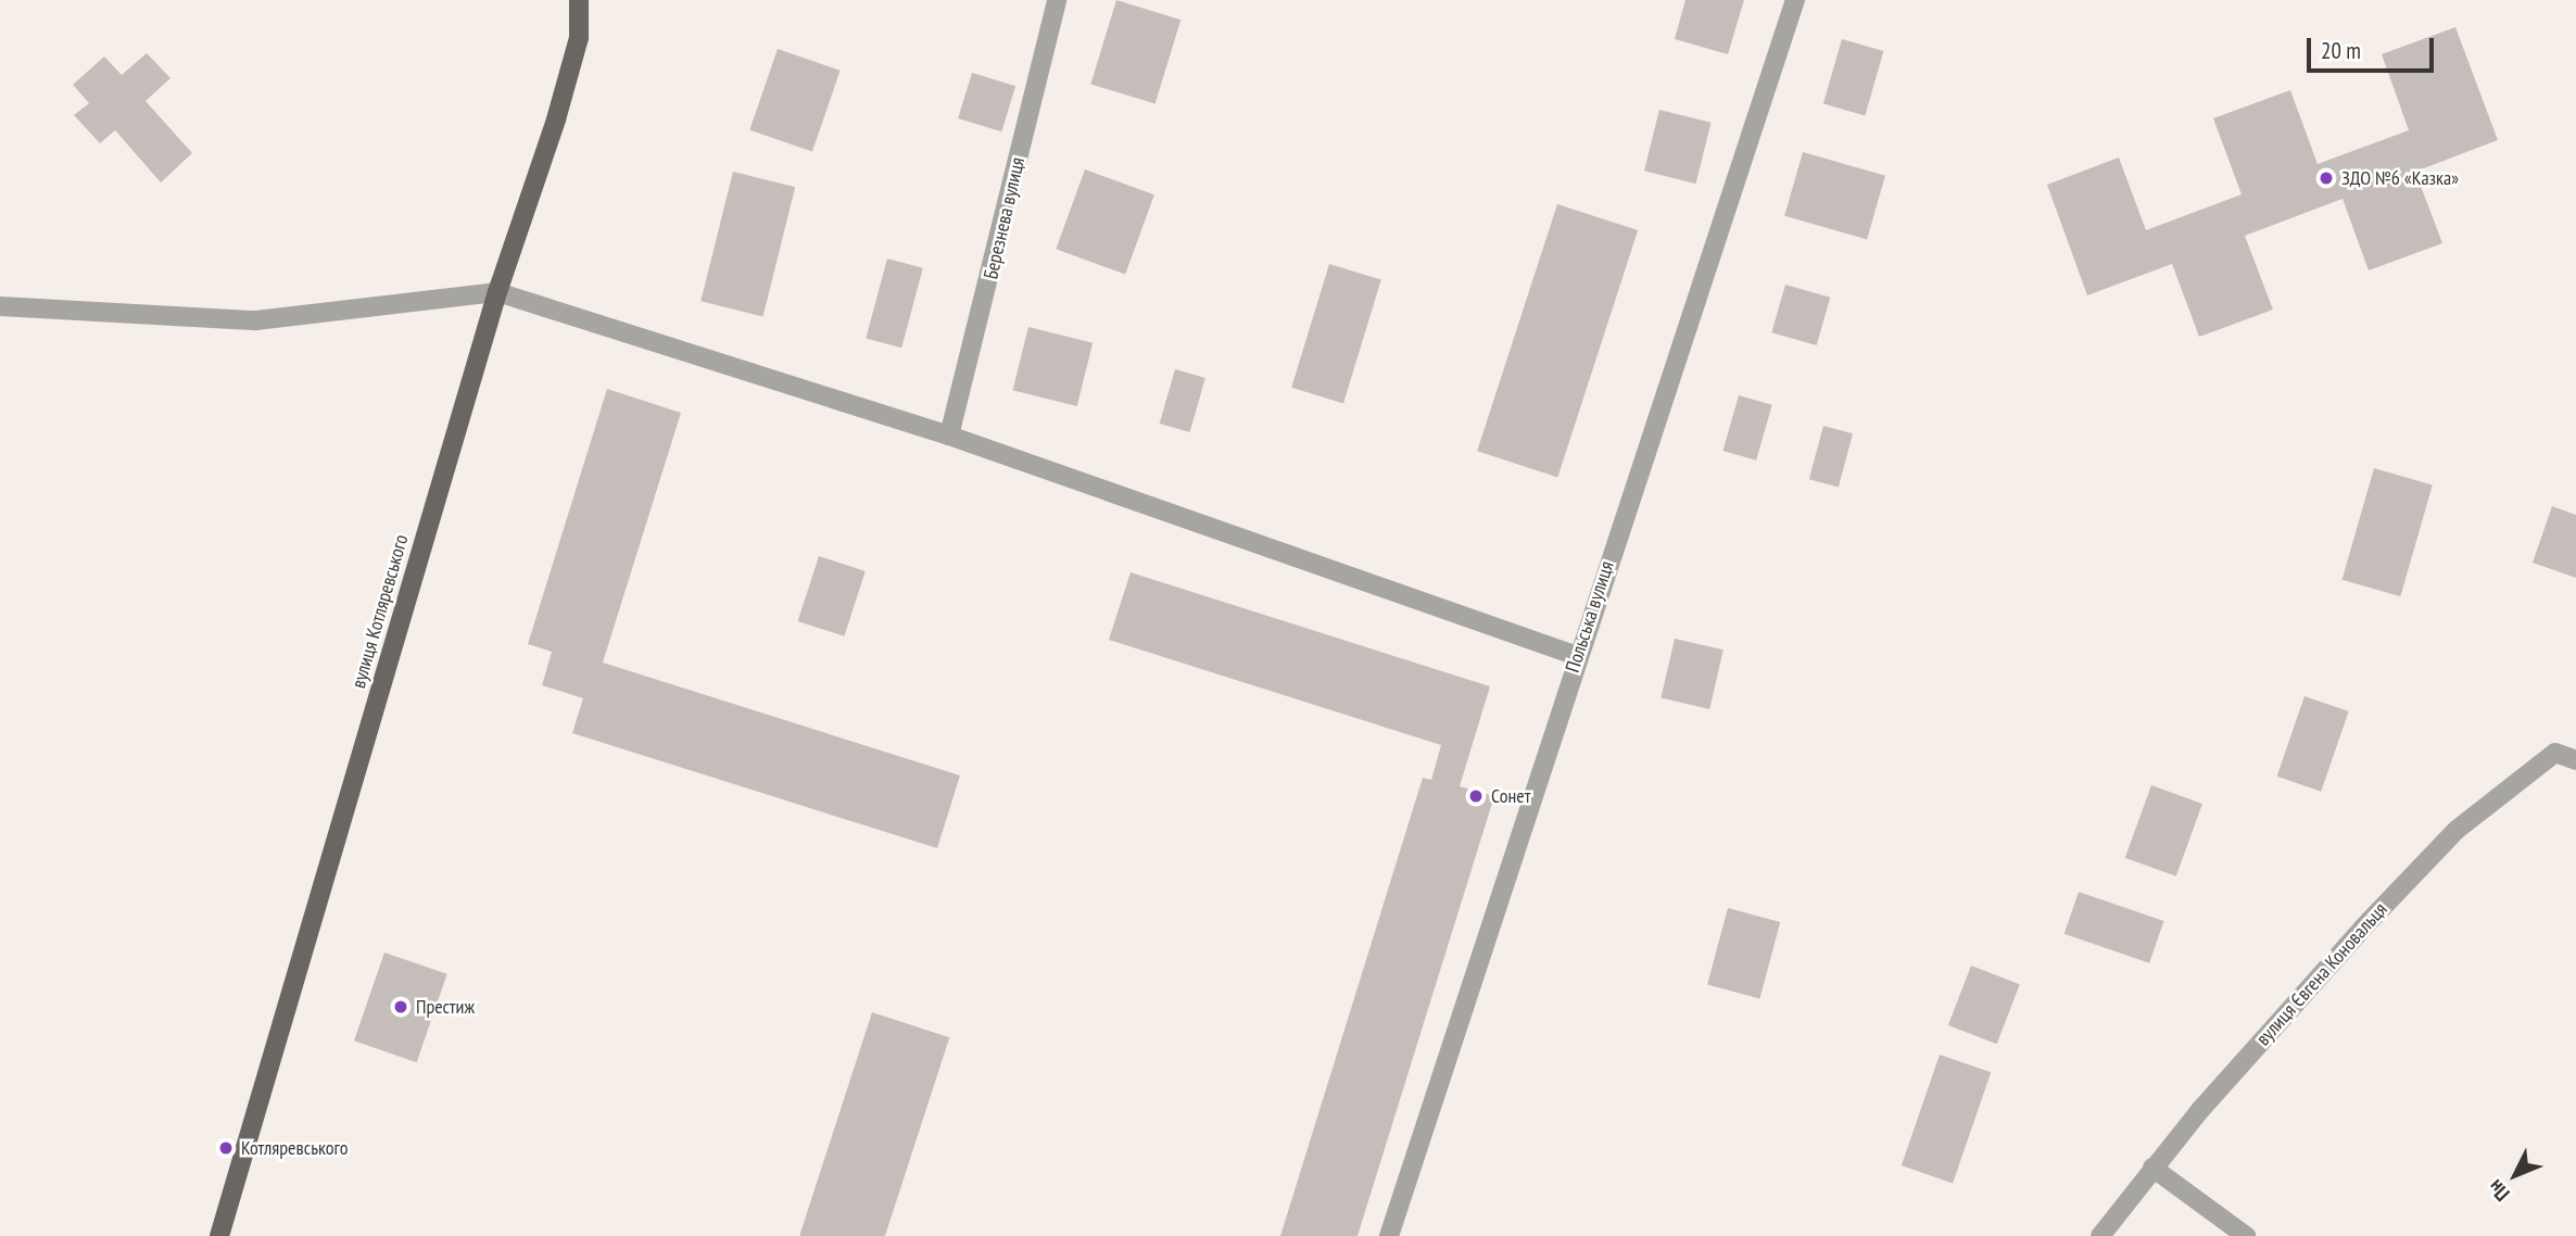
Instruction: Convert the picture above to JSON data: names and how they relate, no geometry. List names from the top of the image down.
{
  "streets": {
    "main road": ["вулиця Котляревського"],
    "street": ["Березнева вулиця", "Польська вулиця", "вулиця Євгена Коновальця"]
  },
  "places": [
    "ЗДО №6 «Казка»",
    "Сонет",
    "Престиж",
    "Котляревського"
  ],
  "scale_bar": "20 m",
  "north": "bottom left"
}
